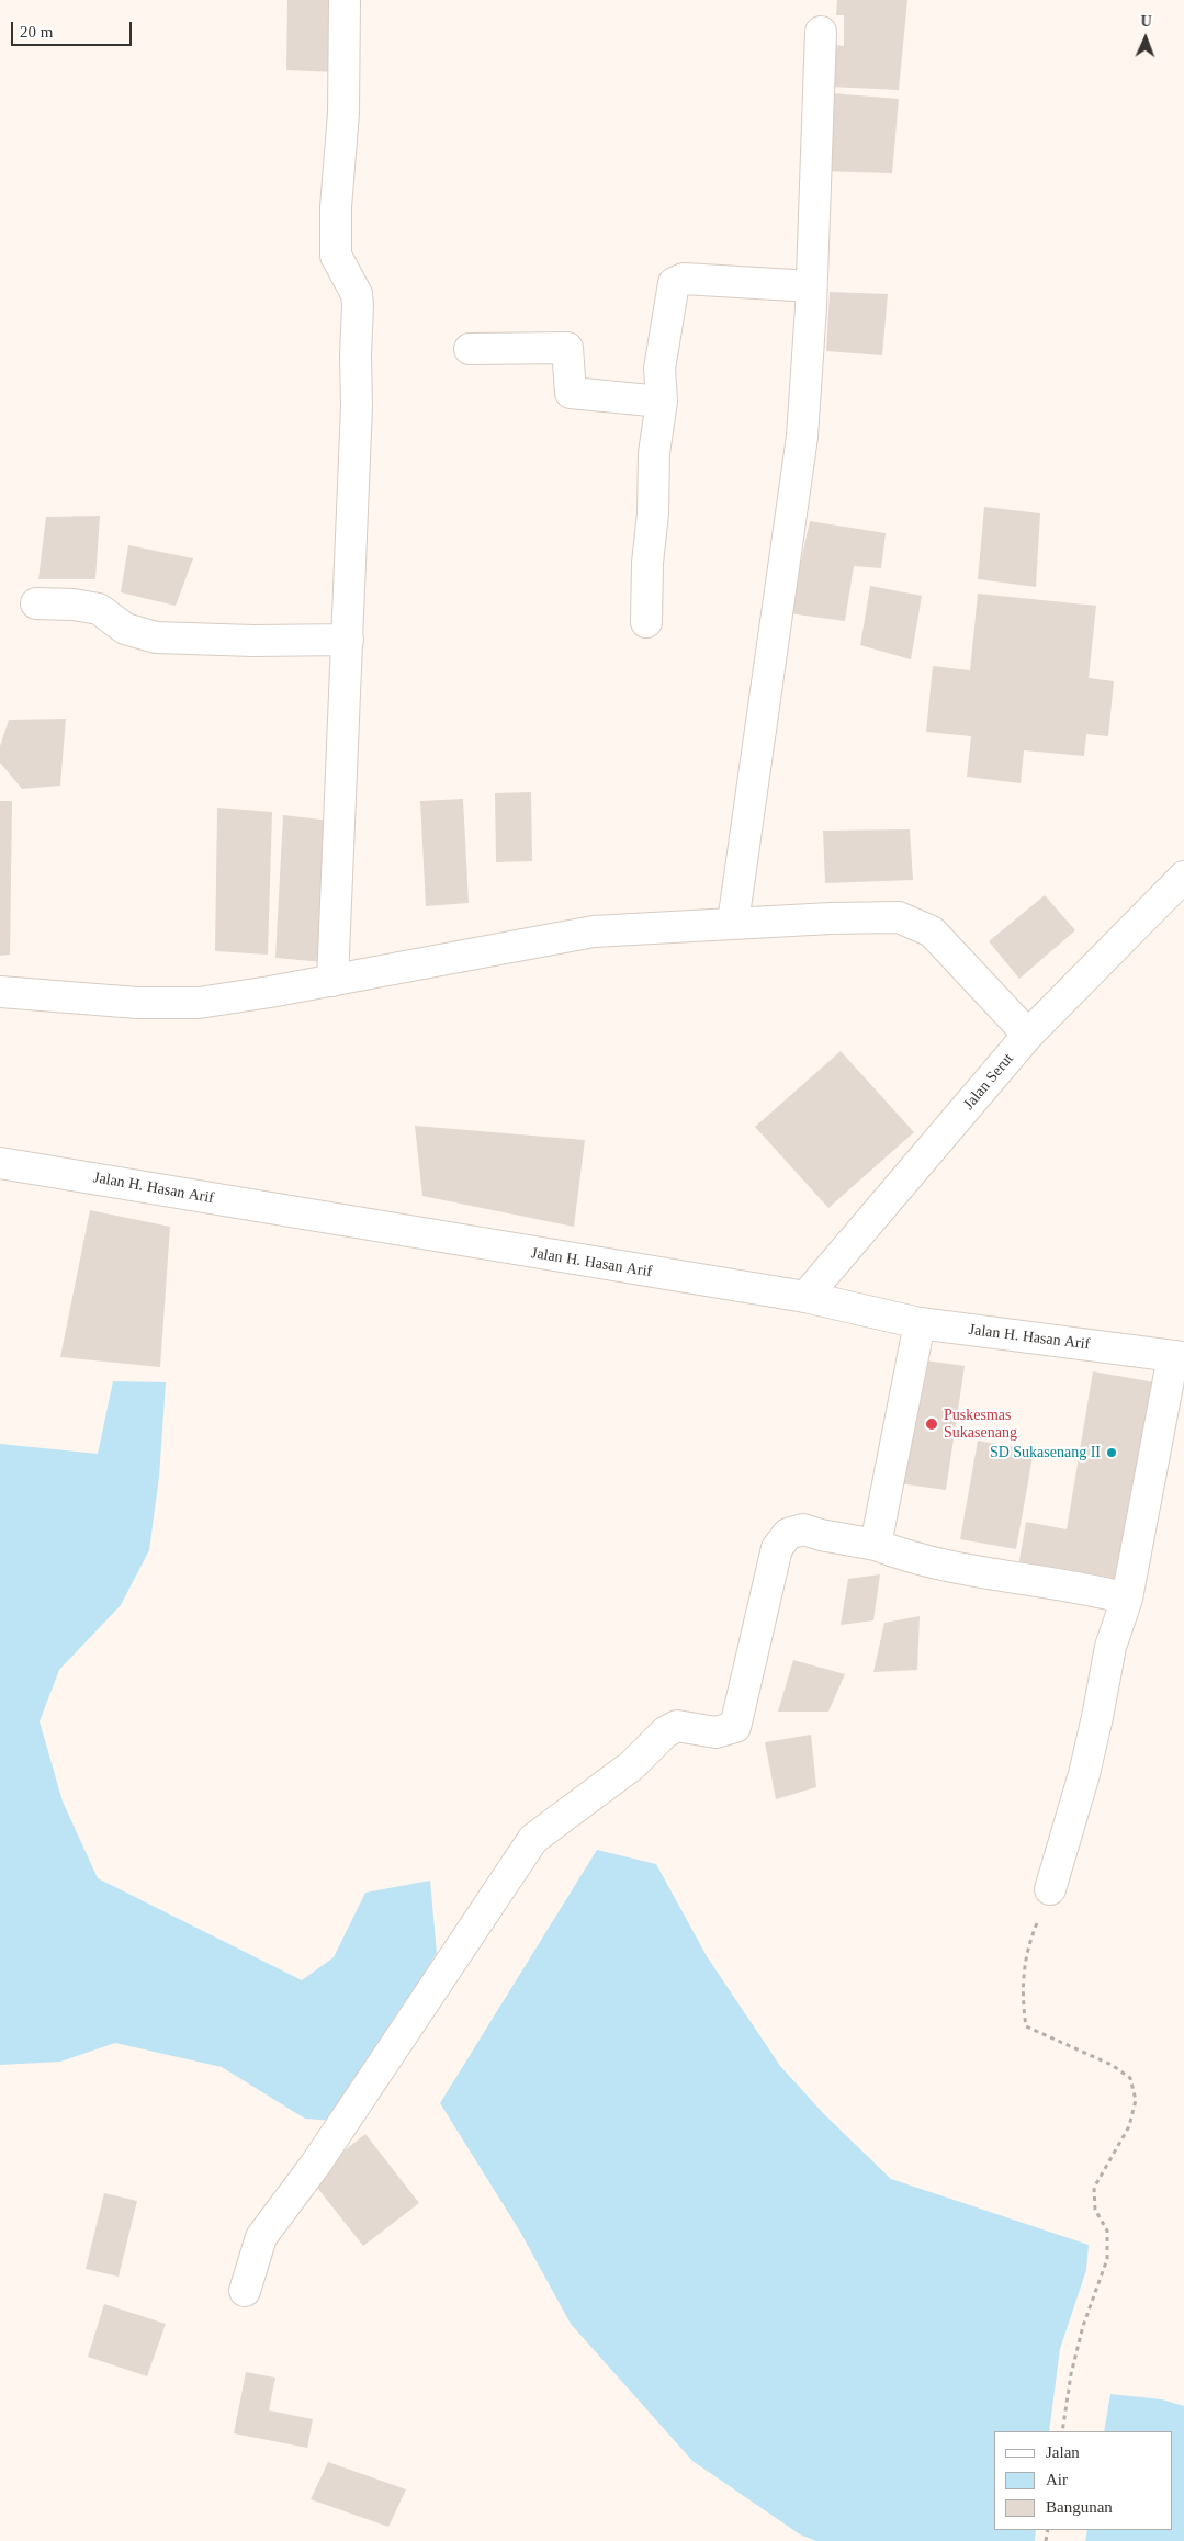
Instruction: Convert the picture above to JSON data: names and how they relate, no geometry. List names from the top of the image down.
{
  "streets": {
    "street": ["Jalan Serut", "Jalan H. Hasan Arif"]
  },
  "crossings": [
    ["Jalan Serut", "Jalan H. Hasan Arif"]
  ],
  "places": ["Puskesmas Sukasenang", "SD Sukasenang II"],
  "legend": ["Jalan", "Air", "Bangunan"],
  "scale_bar": "20 m",
  "north": "top"
}
